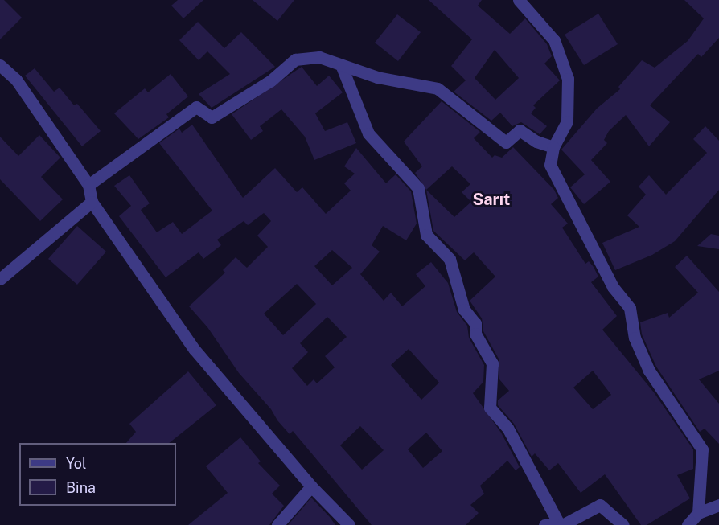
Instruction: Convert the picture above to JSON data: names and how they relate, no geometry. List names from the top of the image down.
{
  "districts": ["Sarıt"],
  "legend": ["Yol", "Bina"]
}
